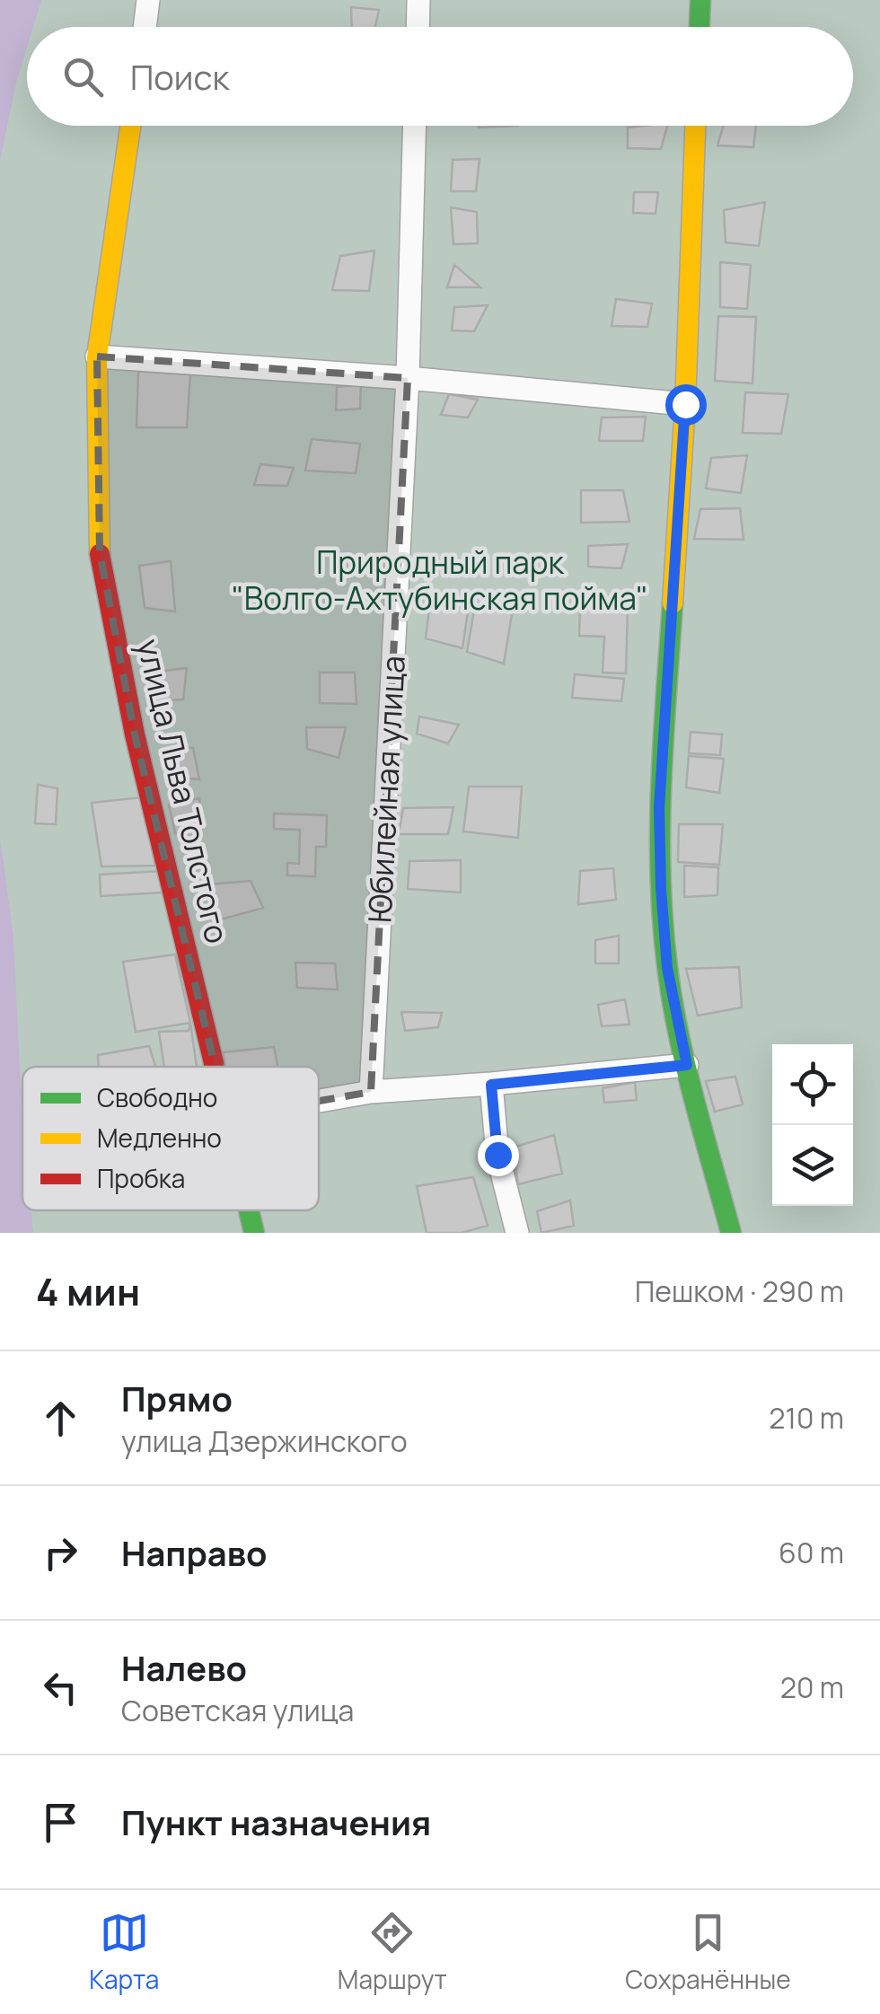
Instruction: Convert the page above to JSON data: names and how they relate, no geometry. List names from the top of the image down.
{
  "streets": {
    "street": ["Юбилейная улица", "улица Льва Толстого"]
  },
  "parks": ["Природный парк \"Волго-Ахтубинская пойма\""],
  "legend": ["Свободно", "Медленно", "Пробка"],
  "page": {
    "search": "Поиск",
    "heading": ["4 мин", "Пешком · 290 m"],
    "list": [
      ["Прямо", "улица Дзержинского", "210 m"],
      ["Направо", "60 m"],
      ["Налево", "Советская улица", "20 m"],
      "Пункт назначения"
    ],
    "nav": ["Карта", "Маршрут", "Сохранённые"]
  }
}
